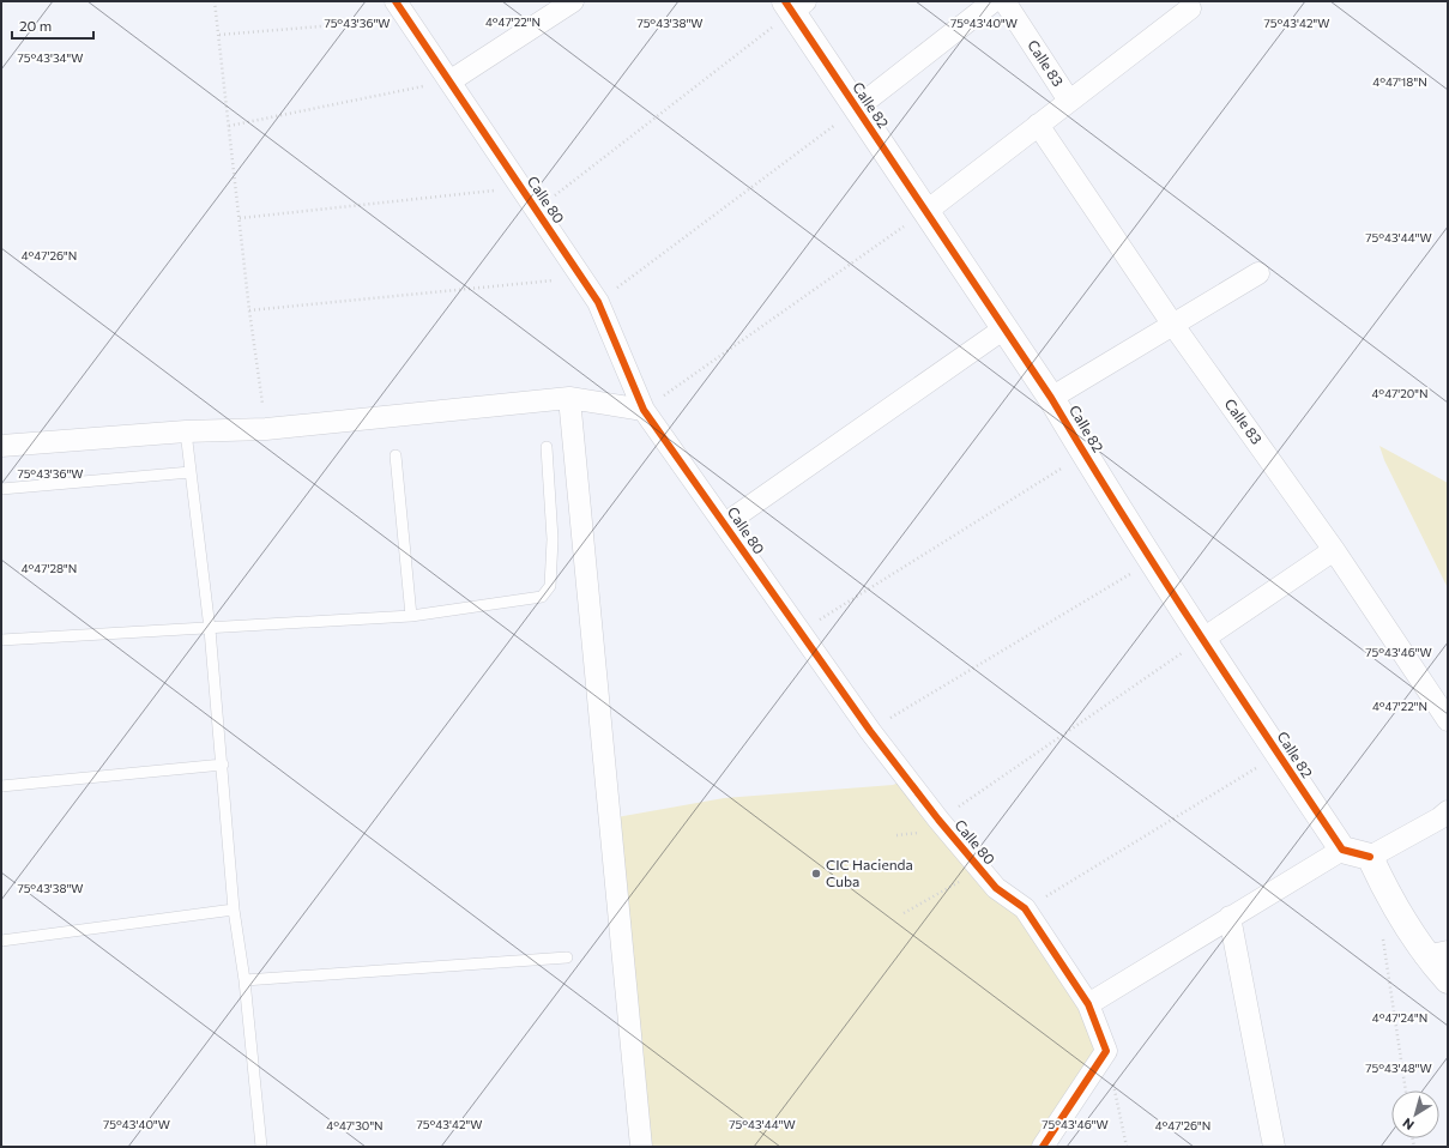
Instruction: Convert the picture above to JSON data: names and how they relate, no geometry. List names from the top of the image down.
{
  "streets": {
    "street": ["Calle 83", "Calle 82", "Calle 80"]
  },
  "places": ["CIC Hacienda Cuba"],
  "scale_bar": "20 m",
  "north": "bottom left",
  "coordinates": [
    "4°47'22\"N",
    "75°43'36\"W",
    "75°43'38\"W",
    "75°43'40\"W",
    "75°43'42\"W",
    "75°43'34\"W",
    "4°47'18\"N",
    "75°43'44\"W",
    "4°47'26\"N",
    "4°47'20\"N",
    "4°47'28\"N",
    "75°43'46\"W",
    "4°47'24\"N",
    "75°43'48\"W",
    "4°47'30\"N"
  ]
}
